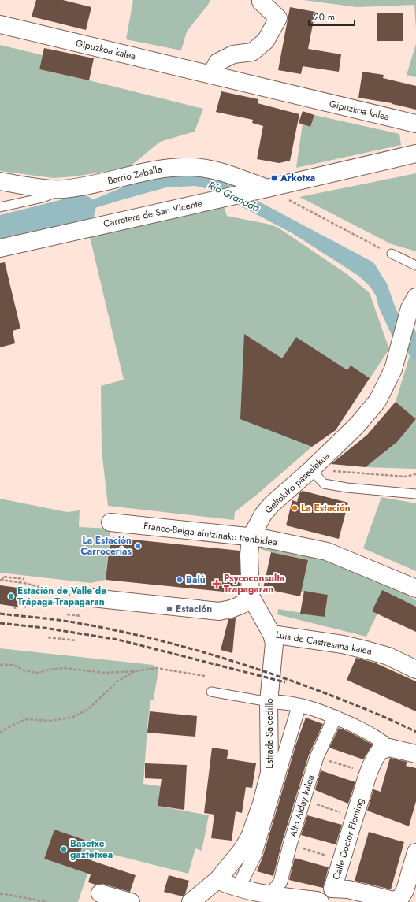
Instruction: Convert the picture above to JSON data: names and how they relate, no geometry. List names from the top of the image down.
{
  "streets": {
    "street": [
      "Gipuzkoa kalea",
      "Barrio Zaballa",
      "Carretera de San Vicente",
      "Geltokiko pasealekua",
      "Franco-Belga aintzinako trenbidea",
      "Luis de Castresana kalea",
      "Estrada Salcedillo",
      "Alto Alday kalea",
      "Calle Doctor Fleming"
    ]
  },
  "crossings": [
    ["Barrio Zaballa", "Carretera de San Vicente"],
    ["Geltokiko pasealekua", "Franco-Belga aintzinako trenbidea"],
    ["Geltokiko pasealekua", "Luis de Castresana kalea"],
    ["Luis de Castresana kalea", "Estrada Salcedillo"]
  ],
  "water": ["Río Granada"],
  "places": {
    "transit": ["Arkotxa"],
    "other": [
      "La Estación",
      "La Estación Carrocerías",
      "Balú",
      "Estación de Valle de Trápaga-Trapagaran",
      "Estación",
      "Basetxe gaztetxea"
    ],
    "health": ["Psycoconsulta Trapagaran"]
  },
  "scale_bar": "20 m"
}
